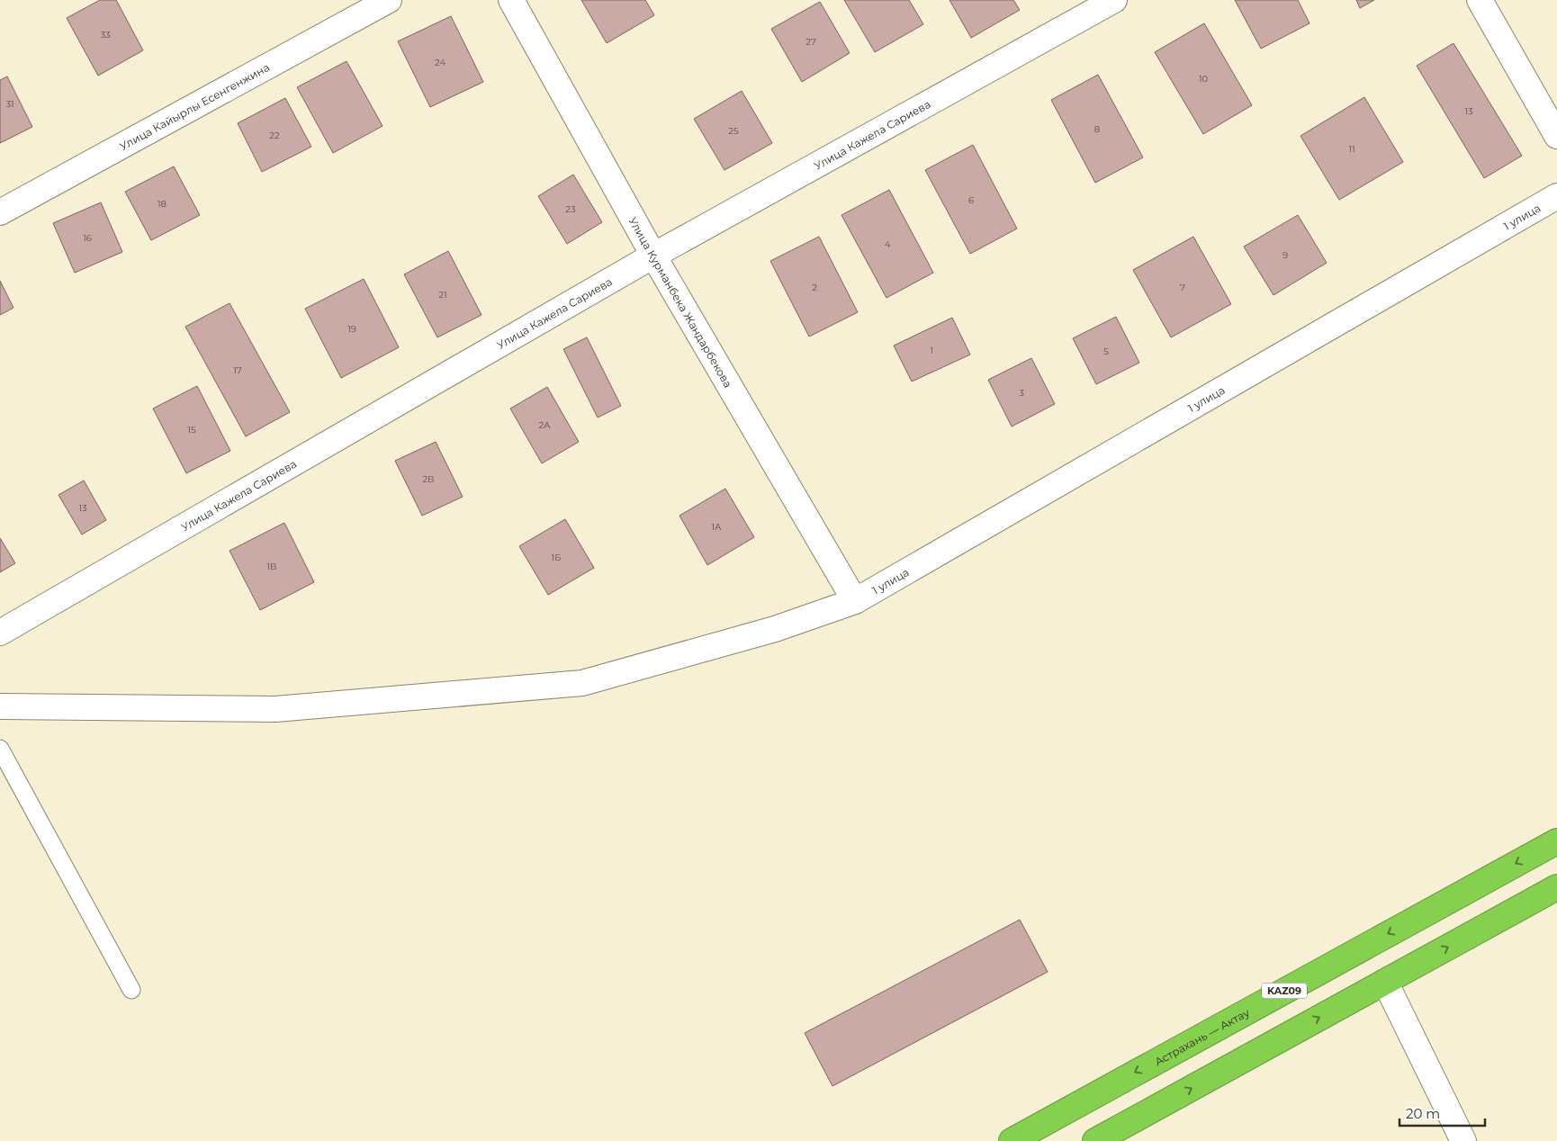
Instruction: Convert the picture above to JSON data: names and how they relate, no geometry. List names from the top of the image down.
{
  "streets": {
    "highway": ["KAZ09", "Астрахань — Актау"],
    "street": [
      "Улица Кайырлы Есенгенжина",
      "Улица Кажела Сариева",
      "1 улица",
      "Улица Курманбека Жандарбекова"
    ]
  },
  "crossings": [
    ["Улица Кажела Сариева", "Улица Курманбека Жандарбекова"],
    ["1 улица", "Улица Курманбека Жандарбекова"]
  ],
  "house_numbers": [
    "33",
    "27",
    "24",
    "10",
    "31",
    "13",
    "8",
    "25",
    "22",
    "11",
    "6",
    "18",
    "23",
    "16",
    "4",
    "9",
    "2",
    "7",
    "21",
    "19",
    "1",
    "5",
    "17",
    "3",
    "2А",
    "15",
    "2В",
    "13",
    "1А",
    "1Б",
    "1В"
  ],
  "scale_bar": "20 m"
}
